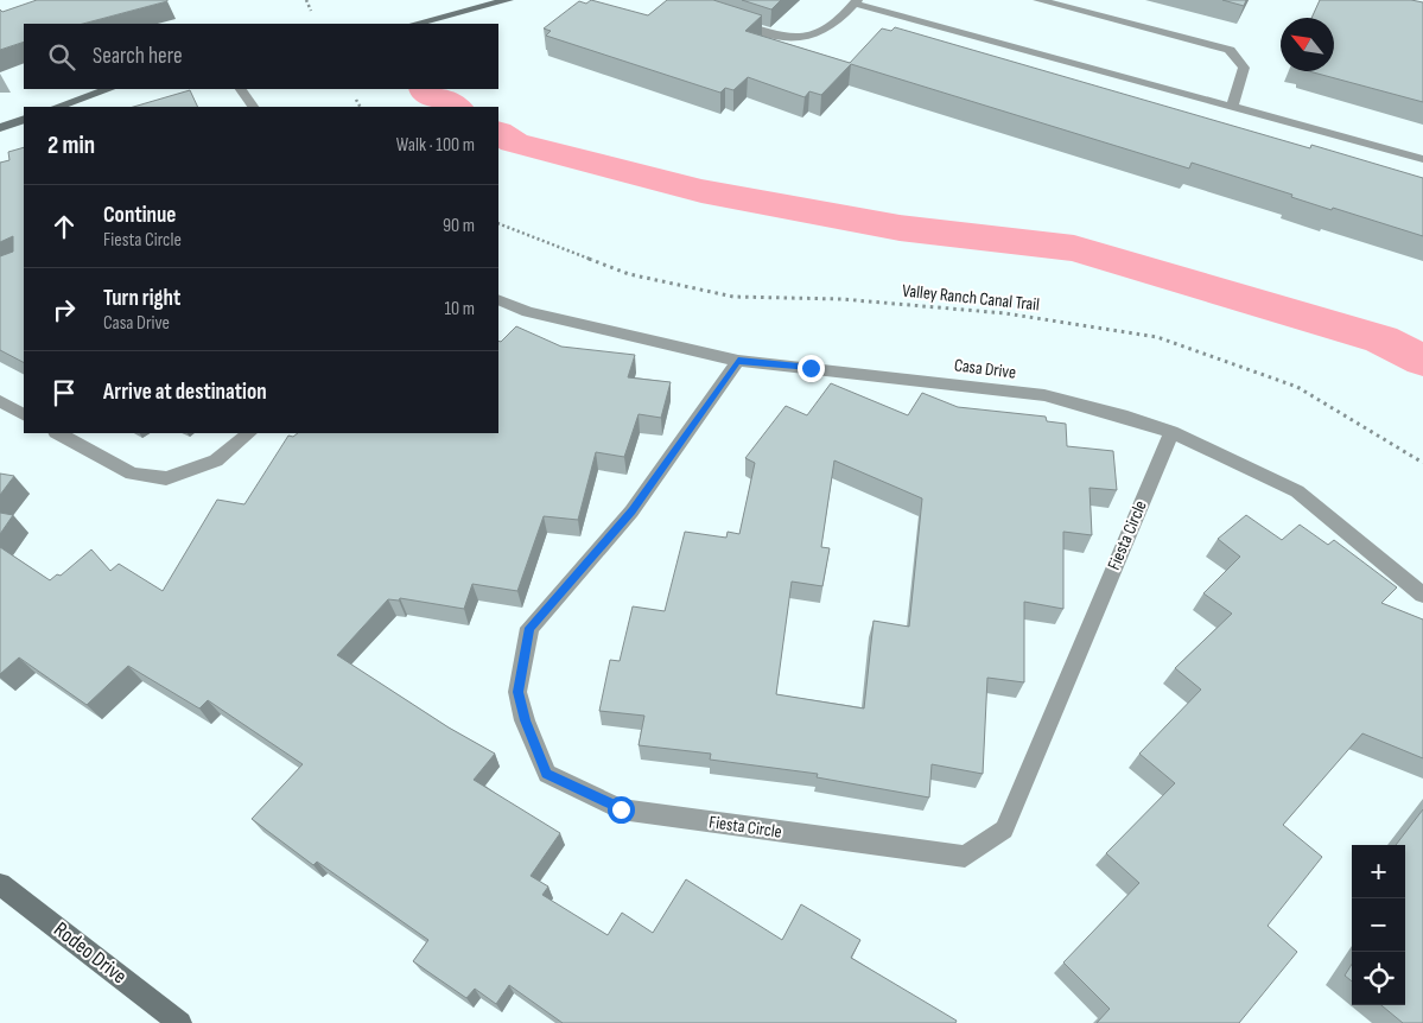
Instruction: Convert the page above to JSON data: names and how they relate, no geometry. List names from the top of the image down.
{
  "streets": {
    "street": ["Casa Drive", "Fiesta Circle", "Rodeo Drive"],
    "path": ["Valley Ranch Canal Trail"]
  },
  "crossings": [
    ["Casa Drive", "Fiesta Circle"]
  ],
  "north": "top left",
  "page": {
    "search": "Search here",
    "heading": ["2 min", "Walk · 100 m"],
    "list": [
      ["Continue", "Fiesta Circle", "90 m"],
      ["Turn right", "Casa Drive", "10 m"],
      "Arrive at destination"
    ],
    "map_buttons": ["+", "−"]
  }
}
